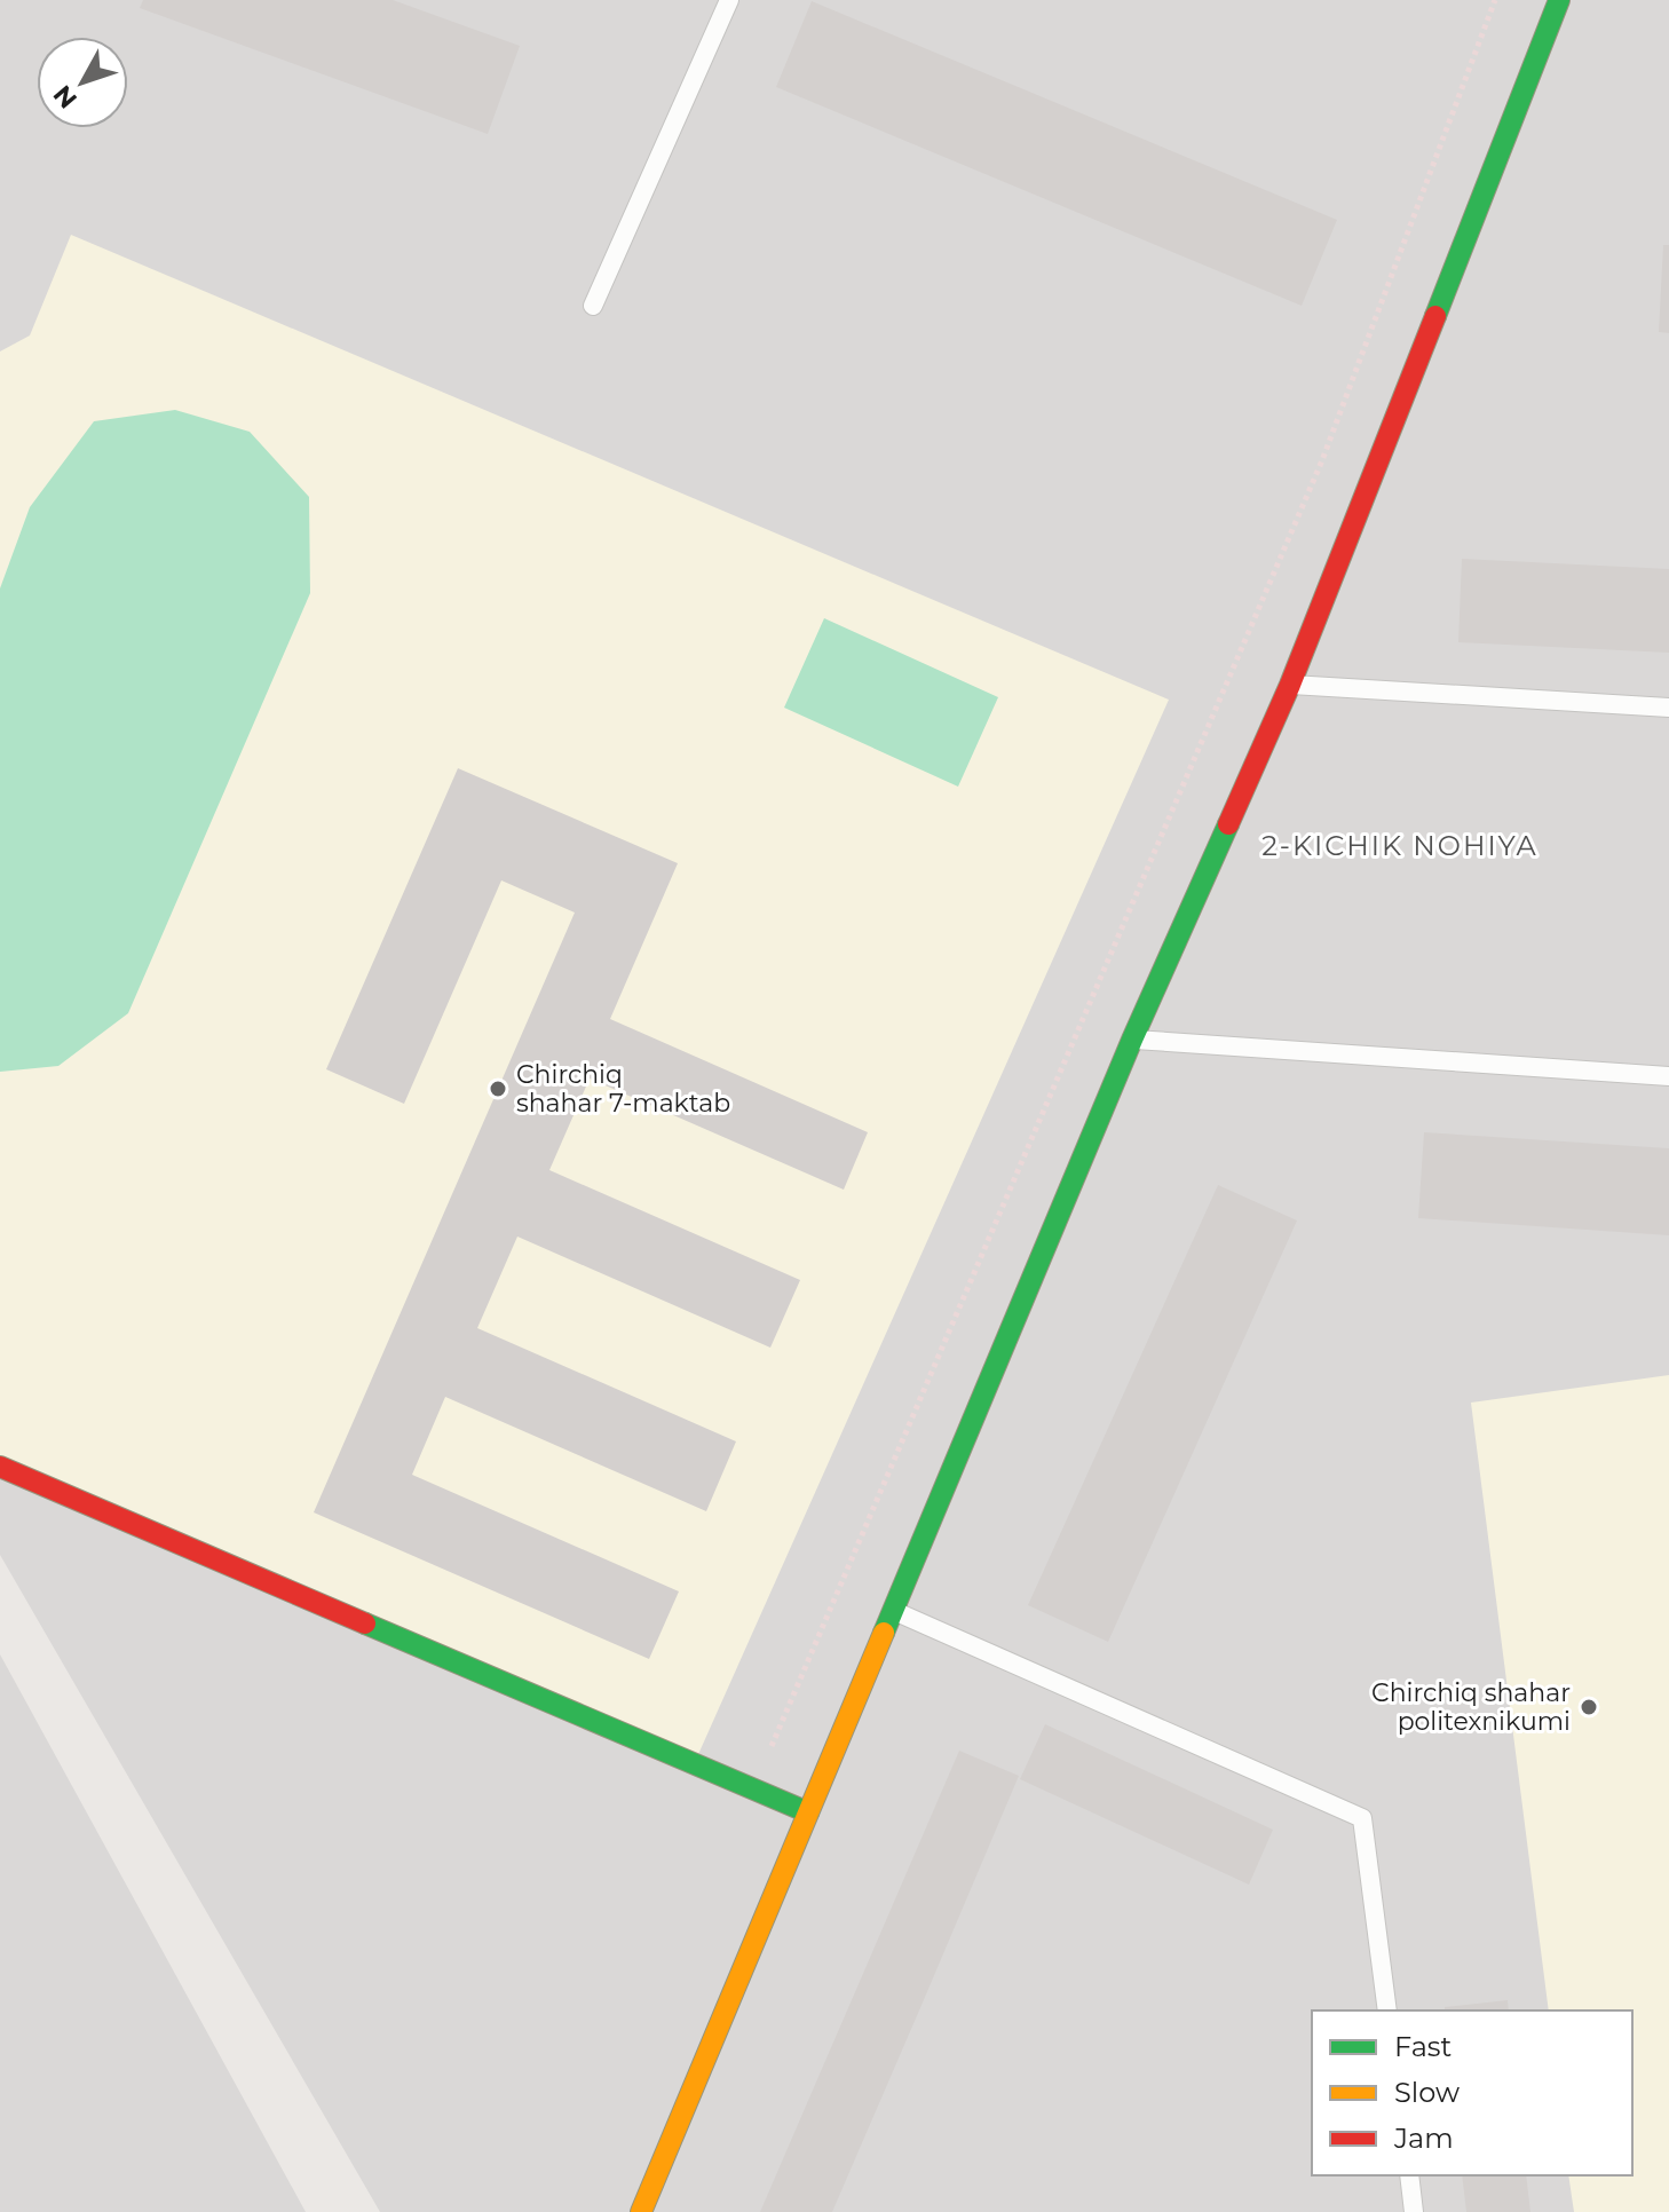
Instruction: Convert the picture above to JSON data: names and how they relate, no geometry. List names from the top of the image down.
{
  "districts": ["2-KICHIK NOHIYA"],
  "places": ["Chirchiq shahar 7-maktab", "Chirchiq shahar politexnikumi"],
  "legend": ["Fast", "Slow", "Jam"],
  "north": "bottom left"
}
